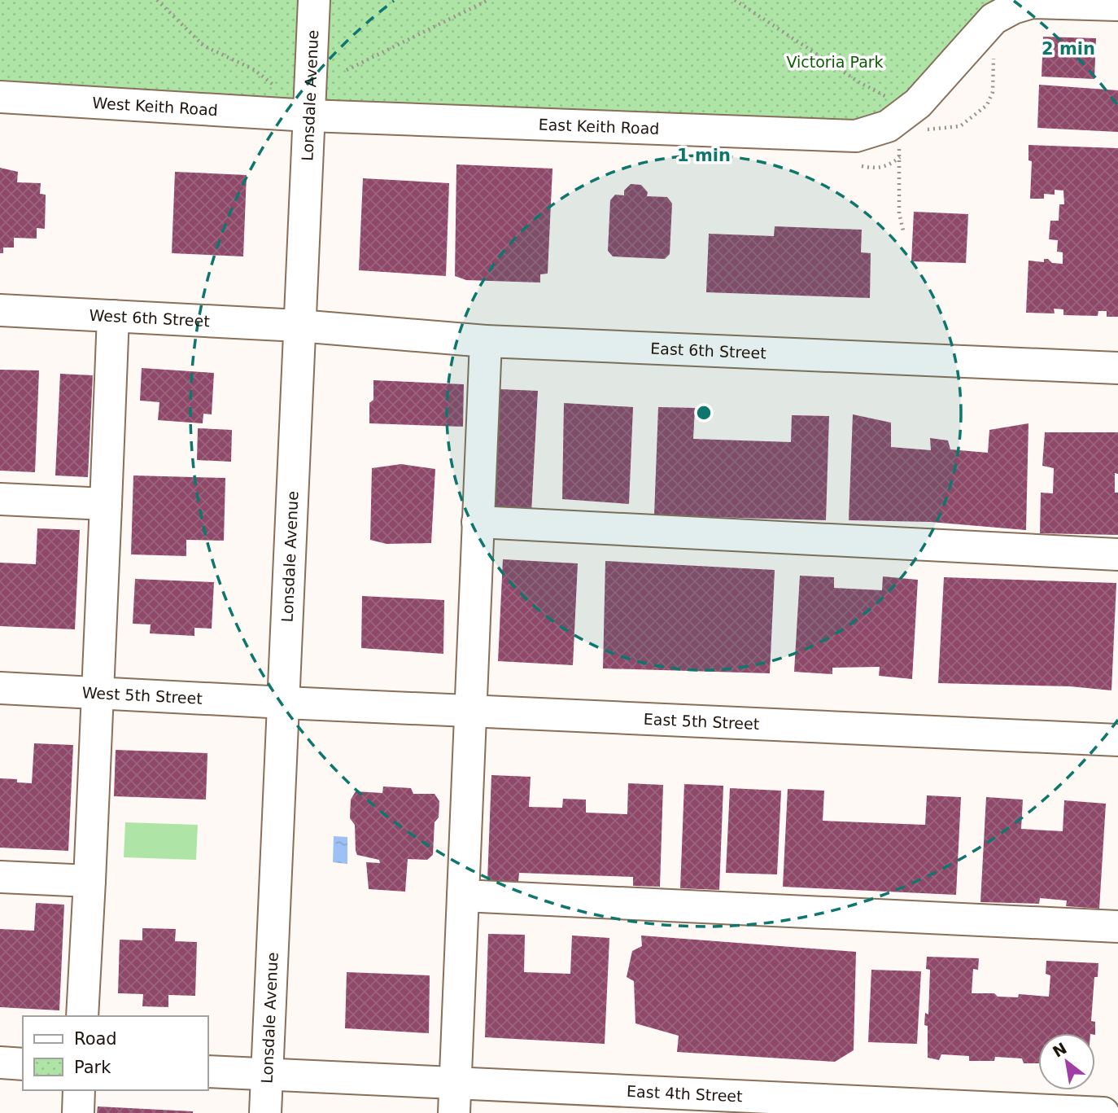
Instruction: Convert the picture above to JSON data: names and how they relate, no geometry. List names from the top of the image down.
{
  "streets": {
    "street": [
      "Lonsdale Avenue",
      "West Keith Road",
      "East Keith Road",
      "West 6th Street",
      "East 6th Street",
      "West 5th Street",
      "East 5th Street",
      "East 4th Street"
    ]
  },
  "crossings": [
    ["Lonsdale Avenue", "West Keith Road"],
    ["Lonsdale Avenue", "East Keith Road"],
    ["Lonsdale Avenue", "West 6th Street"],
    ["Lonsdale Avenue", "East 6th Street"],
    ["Lonsdale Avenue", "West 5th Street"],
    ["Lonsdale Avenue", "East 5th Street"],
    ["Lonsdale Avenue", "East 4th Street"],
    ["West Keith Road", "East Keith Road"],
    ["West 6th Street", "East 6th Street"],
    ["West 5th Street", "East 5th Street"]
  ],
  "parks": ["Victoria Park"],
  "legend": ["Road", "Park"],
  "north": "top left",
  "rings": ["2 min", "1 min"]
}
